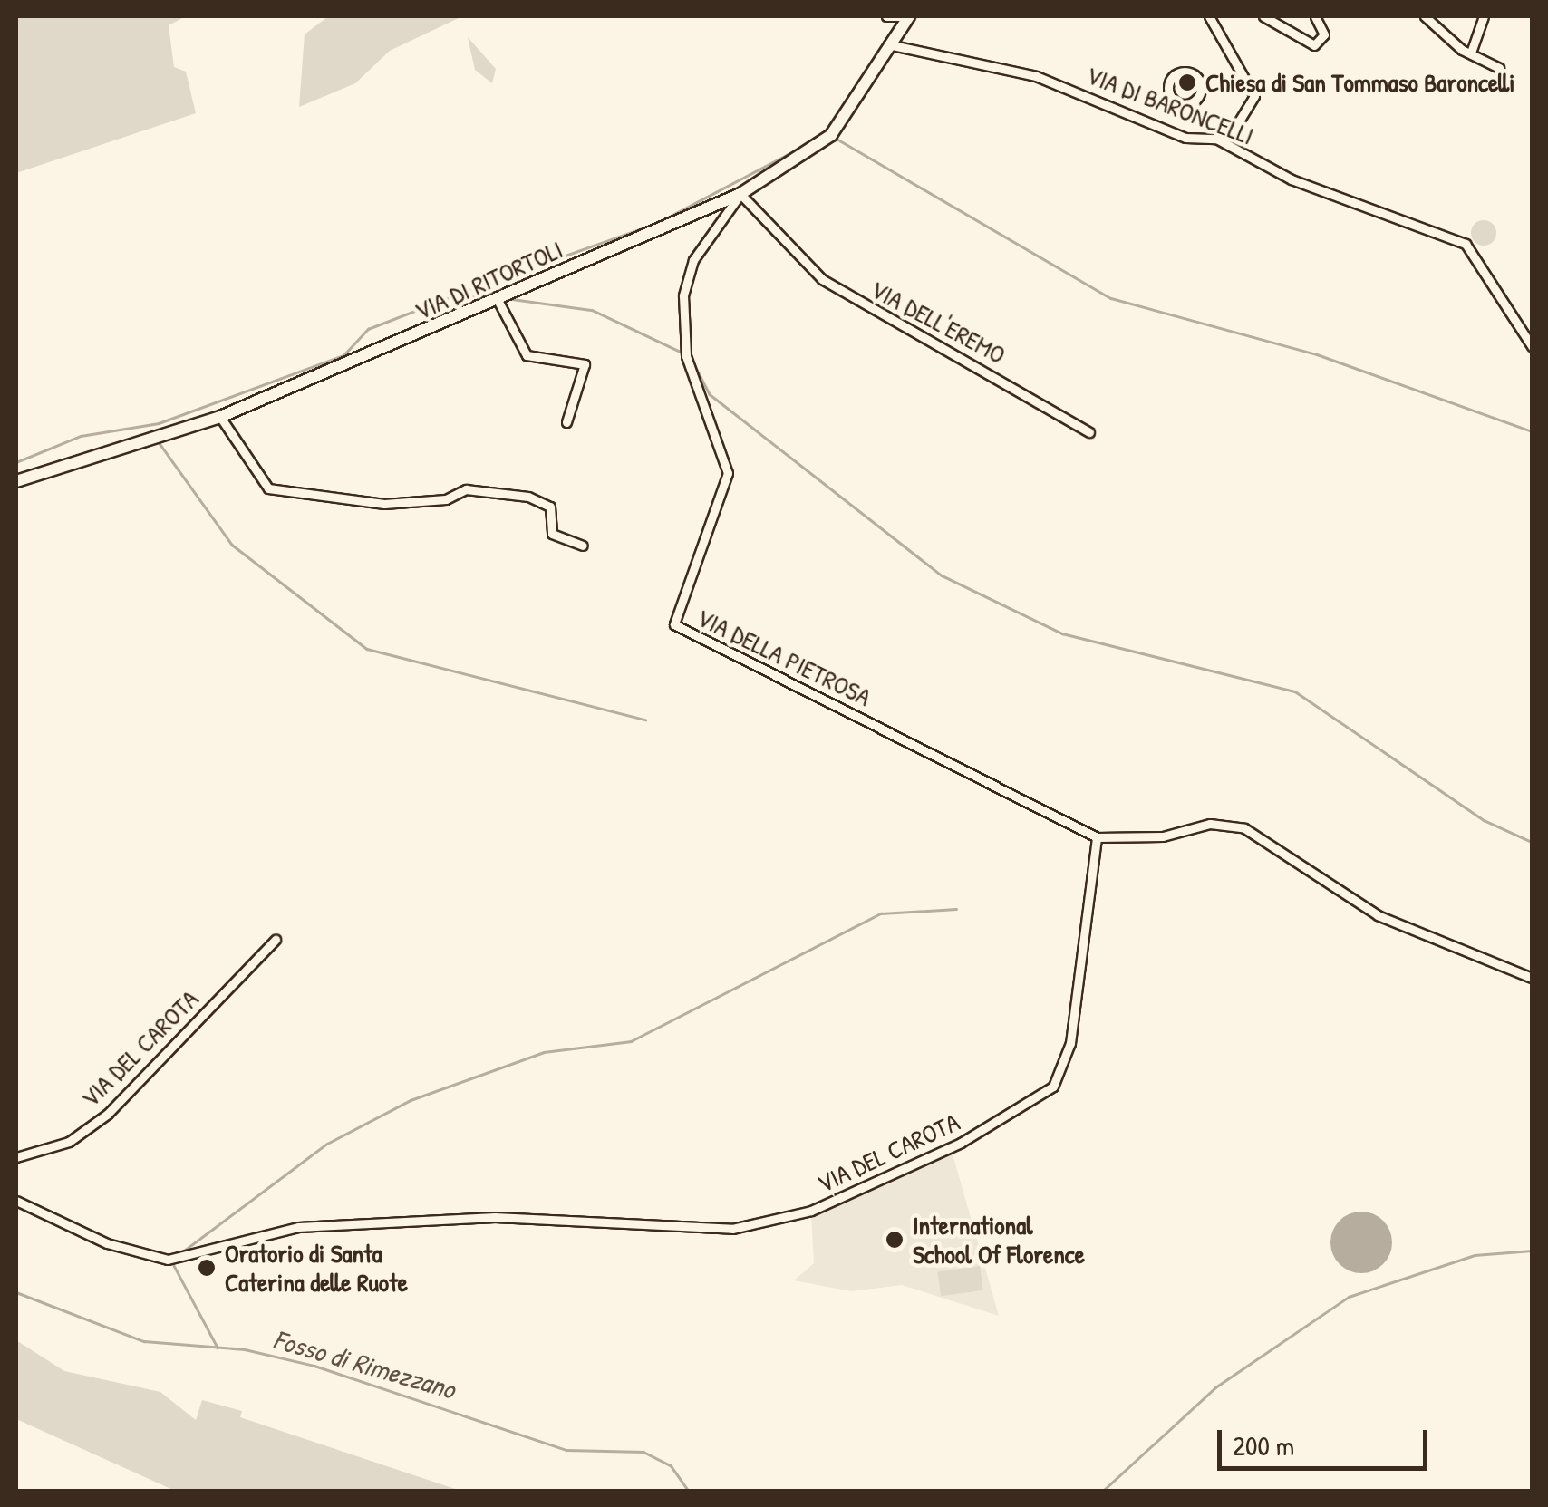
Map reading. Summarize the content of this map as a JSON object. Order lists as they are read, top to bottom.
{
  "streets": {
    "street": [
      "VIA DI BARONCELLI",
      "VIA DI RITORTOLI",
      "VIA DELL'EREMO",
      "VIA DELLA PIETROSA",
      "VIA DEL CAROTA"
    ]
  },
  "crossings": [
    ["VIA DI BARONCELLI", "VIA DI RITORTOLI"],
    ["VIA DI RITORTOLI", "VIA DELL'EREMO"],
    ["VIA DI RITORTOLI", "VIA DELLA PIETROSA"],
    ["VIA DELL'EREMO", "VIA DELLA PIETROSA"],
    ["VIA DELLA PIETROSA", "VIA DEL CAROTA"]
  ],
  "water": ["Fosso di Rimezzano"],
  "places": ["Chiesa di San Tommaso Baroncelli", "International School Of Florence", "Oratorio di Santa Caterina delle Ruote"],
  "scale_bar": "200 m"
}
